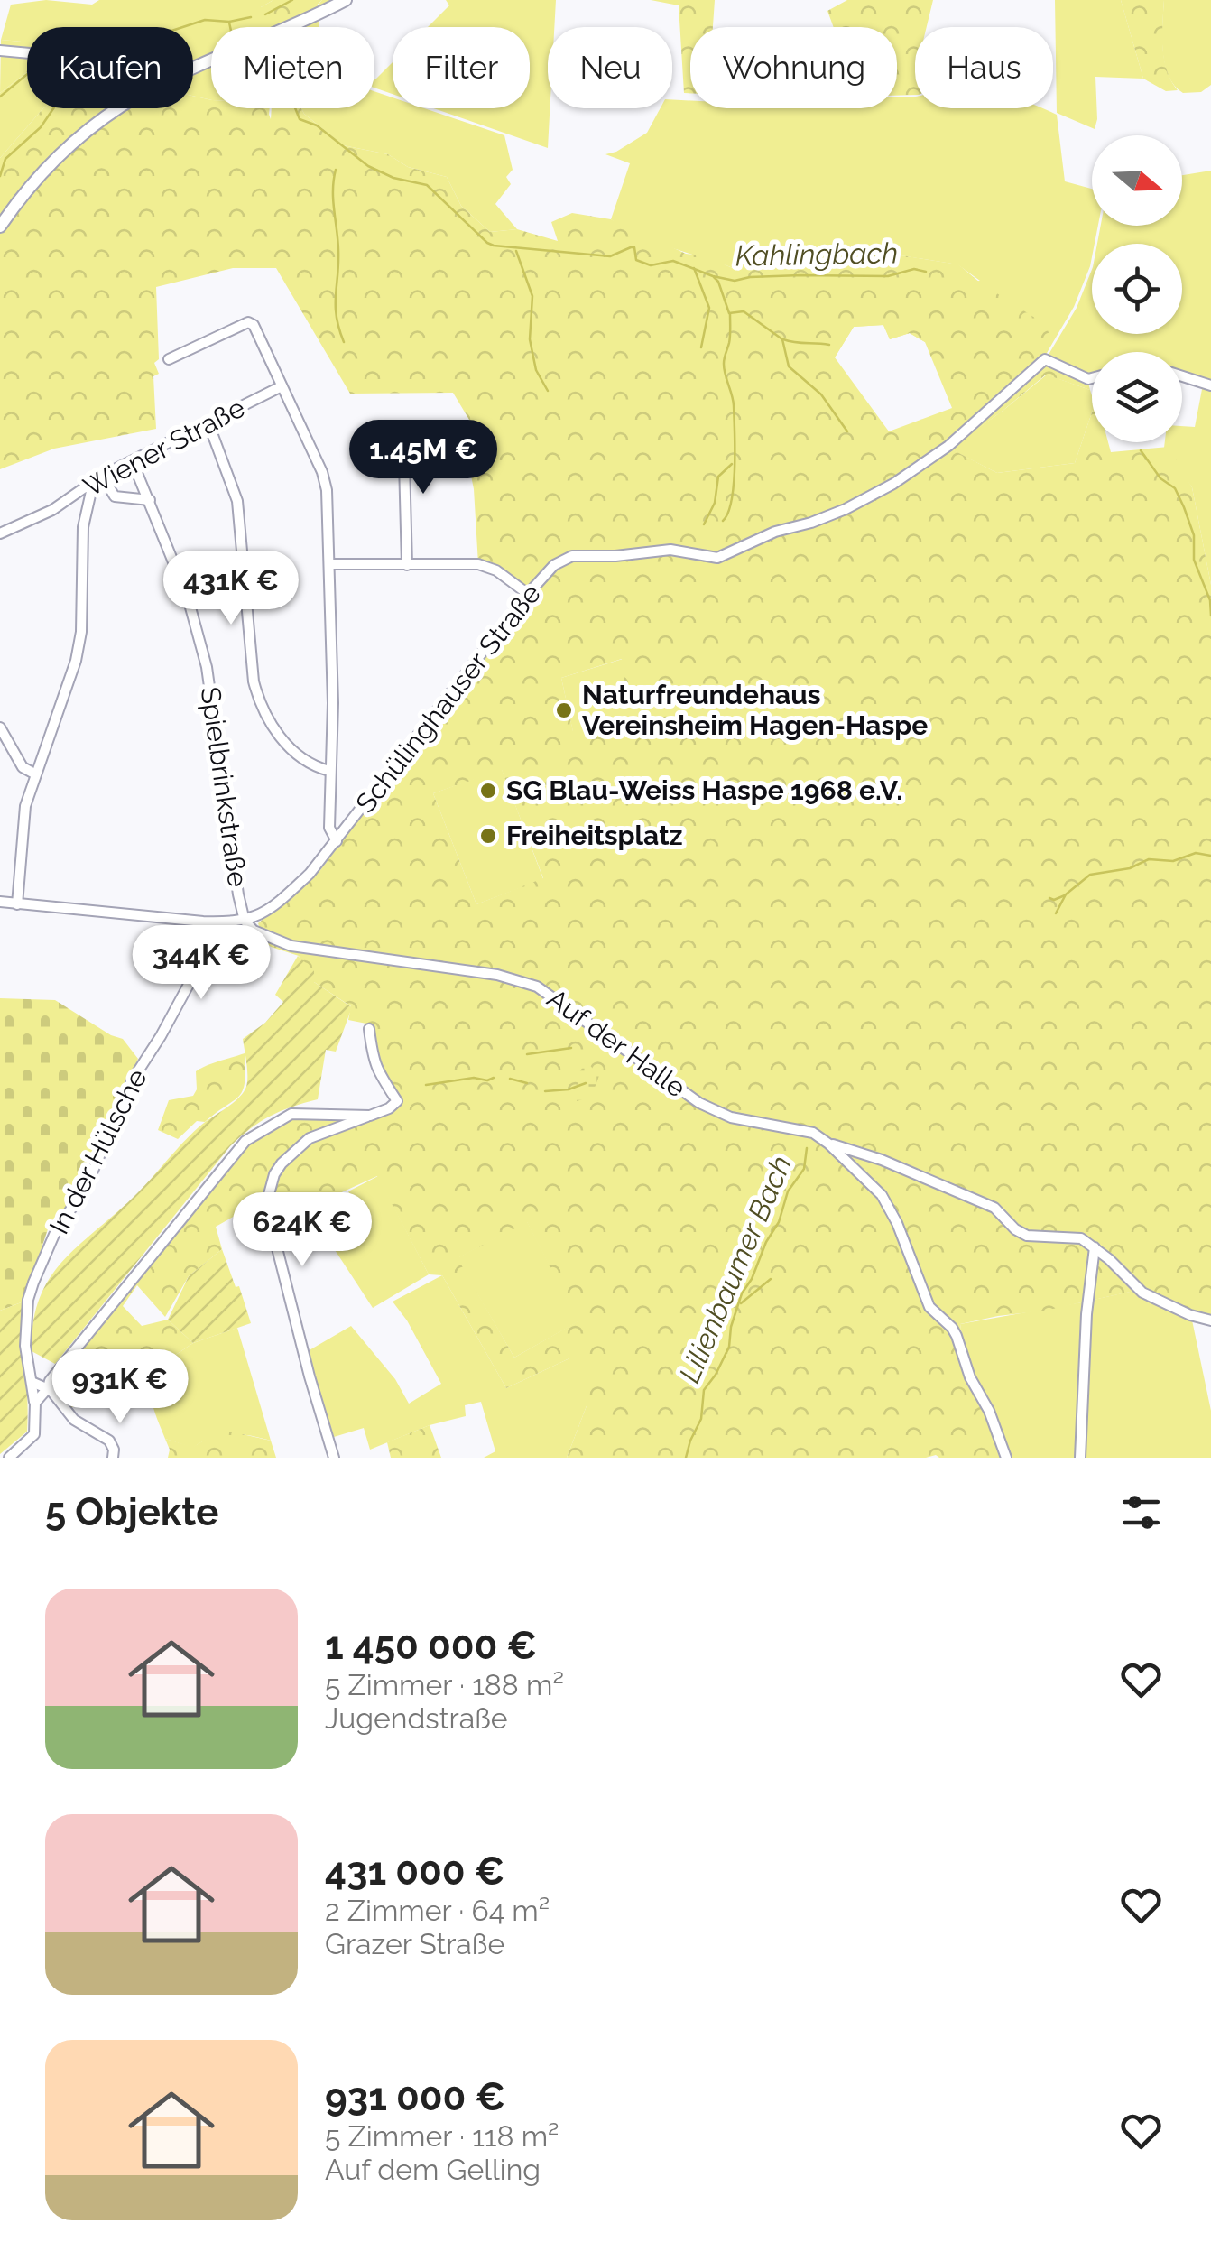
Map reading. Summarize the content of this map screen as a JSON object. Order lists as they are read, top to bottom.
{
  "streets": {
    "street": [
      "Wiener Straße",
      "Schülinghauser Straße",
      "Spielbrinkstraße",
      "Auf der Halle",
      "In der Hülsche"
    ]
  },
  "crossings": [
    ["Wiener Straße", "Spielbrinkstraße"],
    ["Schülinghauser Straße", "Spielbrinkstraße"],
    ["Schülinghauser Straße", "Auf der Halle"],
    ["Schülinghauser Straße", "In der Hülsche"],
    ["Spielbrinkstraße", "Auf der Halle"],
    ["Spielbrinkstraße", "In der Hülsche"],
    ["Auf der Halle", "In der Hülsche"]
  ],
  "water": ["Kahlingbach", "Lilienbaumer Bach"],
  "places": ["Naturfreundehaus Vereinsheim Hagen-Haspe", "SG Blau-Weiss Haspe 1968 e.V.", "Freiheitsplatz"],
  "north": "right",
  "page": {
    "chip": [
      "Kaufen",
      "Mieten",
      "Filter",
      "Neu",
      "Wohnung",
      "Haus"
    ],
    "price": [
      "1.45M €",
      "431K €",
      "344K €",
      "624K €",
      "931K €"
    ],
    "heading": "5 Objekte",
    "list": [
      {
        "name": "1 450 000 €",
        "note": "5 Zimmer · 188 m² · Jugendstraße"
      },
      {
        "name": "431 000 €",
        "note": "2 Zimmer · 64 m² · Grazer Straße"
      },
      {
        "name": "931 000 €",
        "note": "5 Zimmer · 118 m² · Auf dem Gelling"
      }
    ]
  }
}
